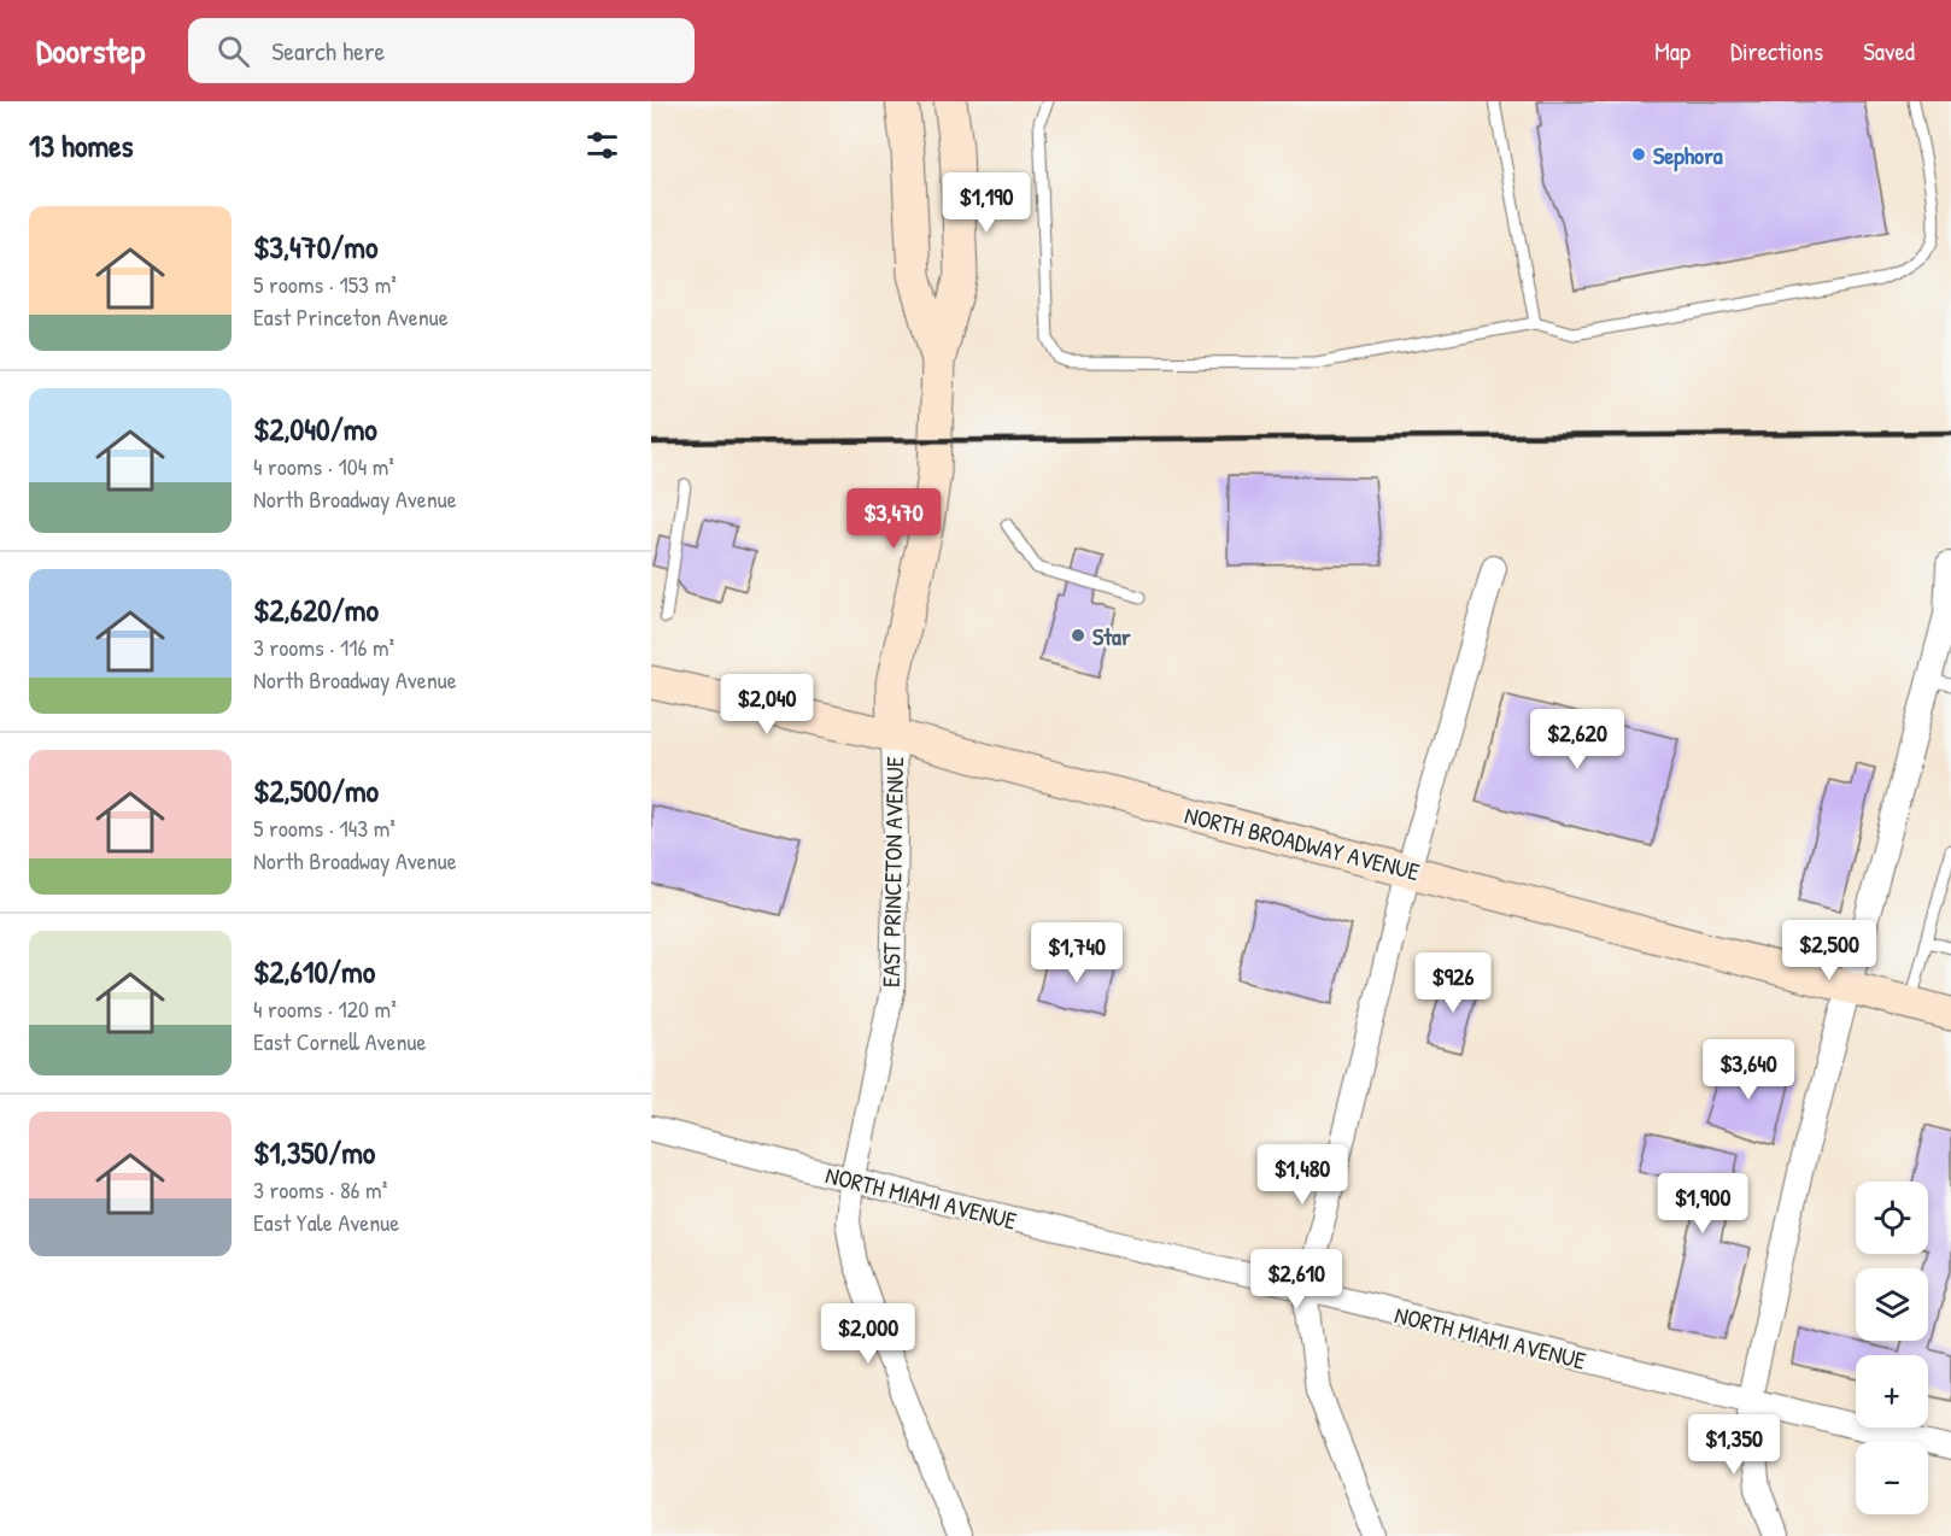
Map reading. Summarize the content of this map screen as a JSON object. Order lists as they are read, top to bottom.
{
  "streets": {
    "main road": ["NORTH BROADWAY AVENUE", "EAST PRINCETON AVENUE"],
    "street": ["NORTH MIAMI AVENUE"]
  },
  "crossings": [
    ["NORTH BROADWAY AVENUE", "EAST PRINCETON AVENUE"],
    ["EAST PRINCETON AVENUE", "NORTH MIAMI AVENUE"]
  ],
  "places": ["Sephora", "Star"],
  "page": {
    "header": "Doorstep",
    "search": "Search here",
    "nav": ["Map", "Directions", "Saved"],
    "heading": "13 homes",
    "price": [
      "$1,190",
      "$3,470",
      "$2,040",
      "$2,620",
      "$2,500",
      "$1,740",
      "$926",
      "$3,640",
      "$1,480",
      "$1,900",
      "$2,610",
      "$2,000",
      "$1,350"
    ],
    "list": [
      {
        "name": "$3,470/mo",
        "note": "5 rooms · 153 m² · East Princeton Avenue"
      },
      {
        "name": "$2,040/mo",
        "note": "4 rooms · 104 m² · North Broadway Avenue"
      },
      {
        "name": "$2,620/mo",
        "note": "3 rooms · 116 m² · North Broadway Avenue"
      },
      {
        "name": "$2,500/mo",
        "note": "5 rooms · 143 m² · North Broadway Avenue"
      },
      {
        "name": "$2,610/mo",
        "note": "4 rooms · 120 m² · East Cornell Avenue"
      },
      {
        "name": "$1,350/mo",
        "note": "3 rooms · 86 m² · East Yale Avenue"
      }
    ],
    "map_buttons": ["+", "−"]
  }
}
